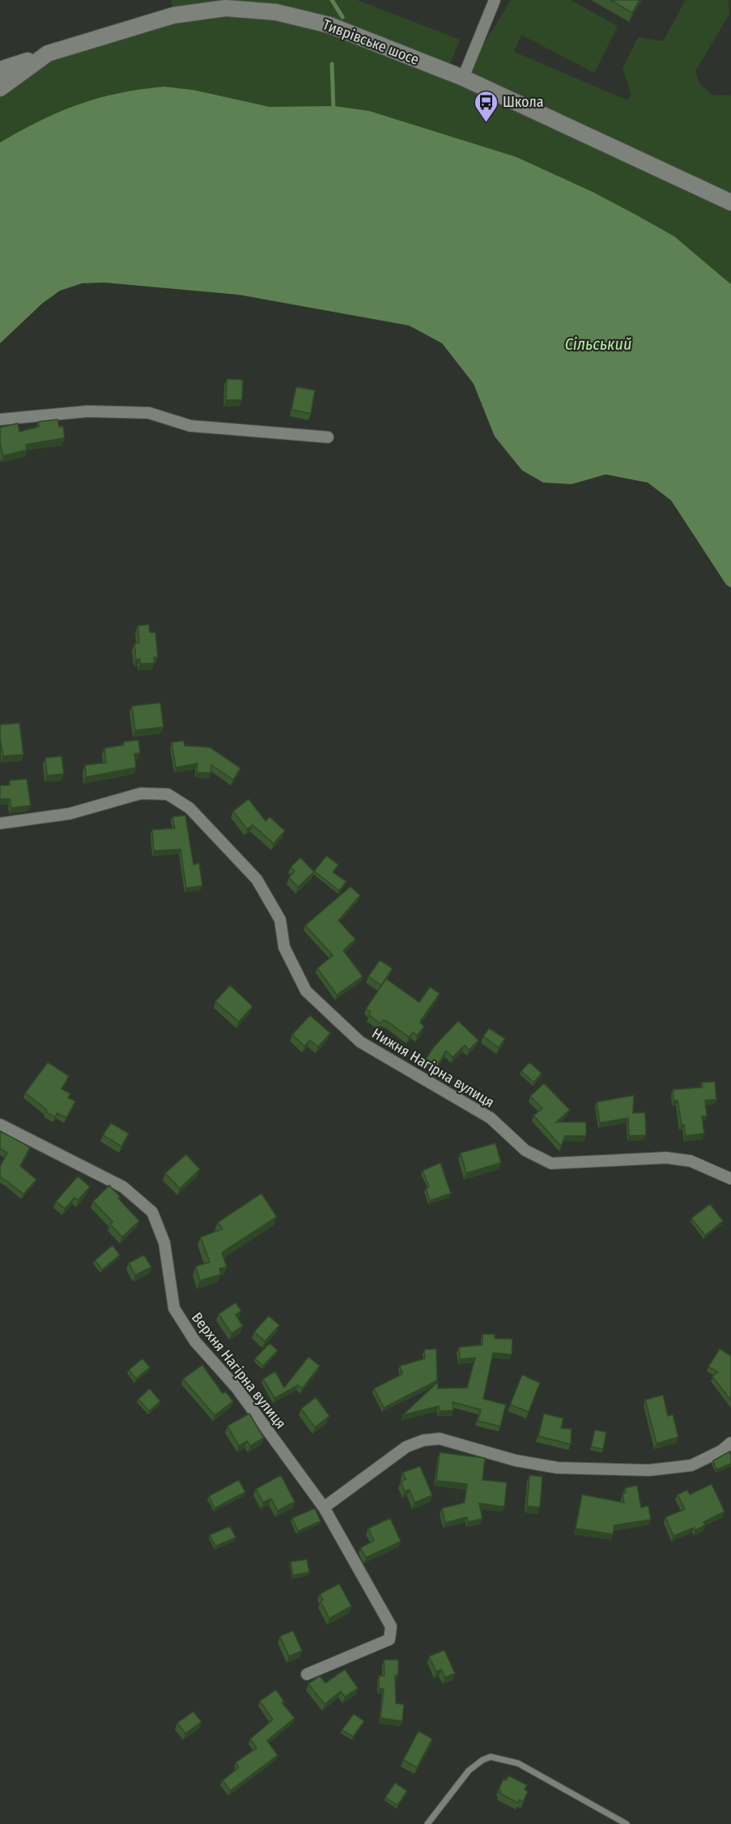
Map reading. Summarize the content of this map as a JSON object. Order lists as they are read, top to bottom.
{
  "streets": {
    "main road": ["Тиврівське шосе"],
    "street": ["Нижня Нагірна вулиця", "Верхня Нагірна вулиця"]
  },
  "water": ["Сільський"],
  "places": {
    "bus stop": ["Школа"]
  }
}
